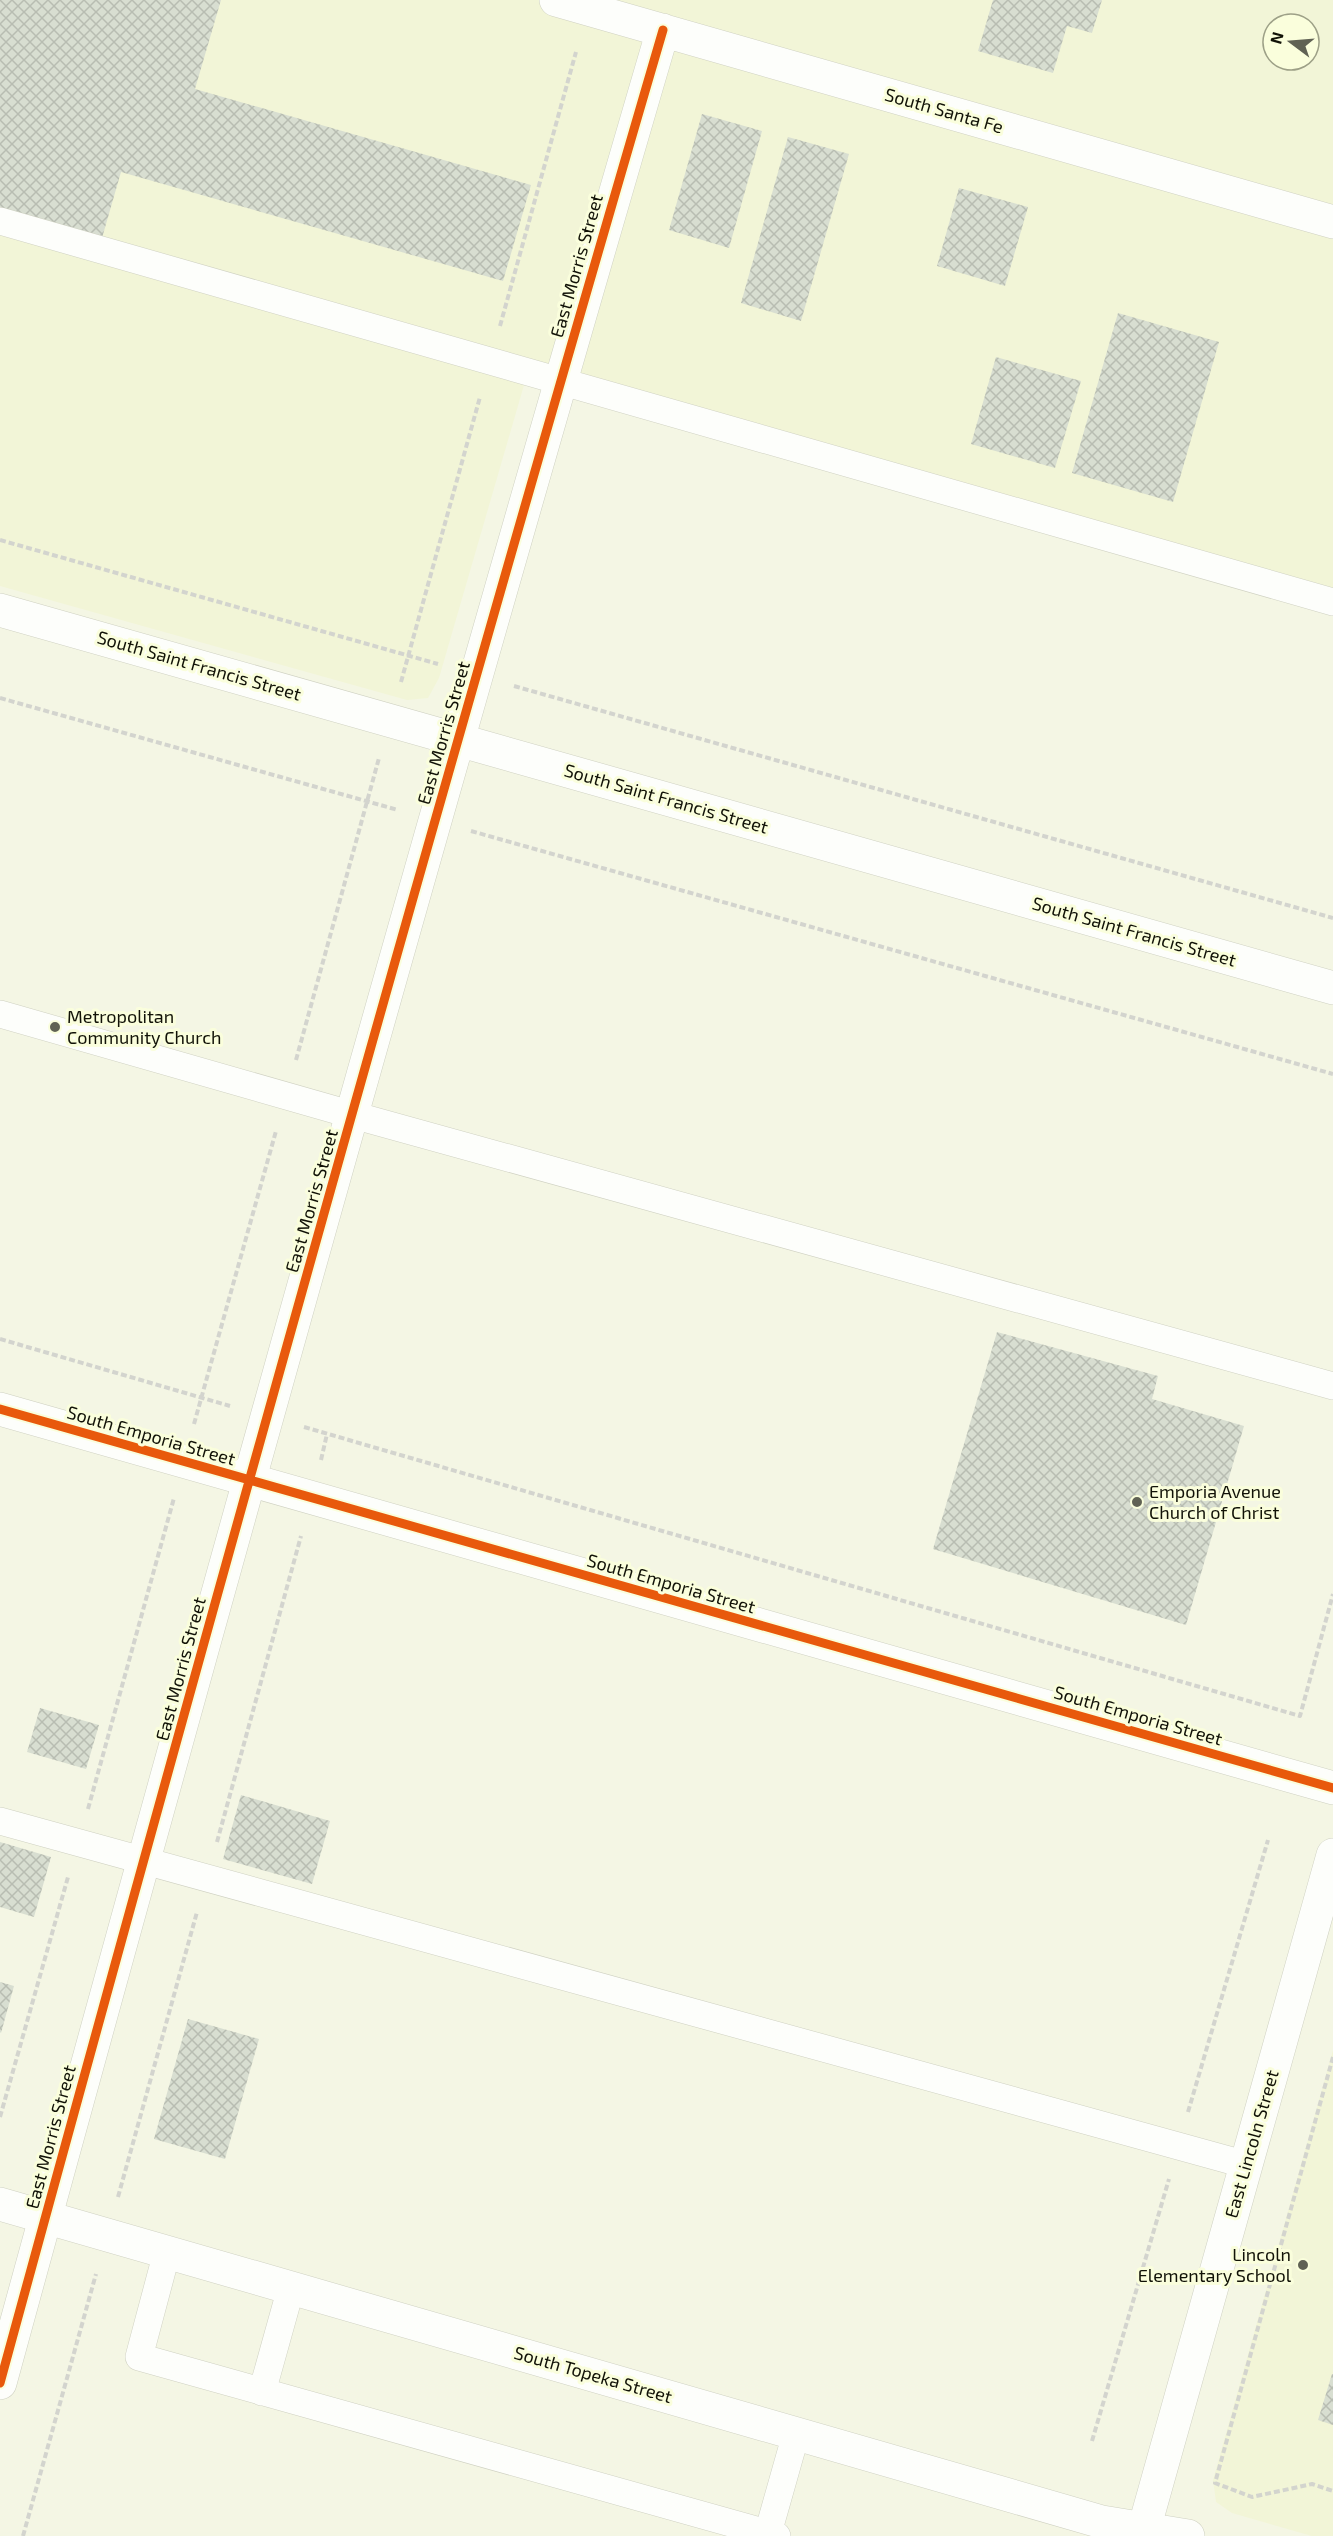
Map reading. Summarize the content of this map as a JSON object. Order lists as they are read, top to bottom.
{
  "streets": {
    "street": [
      "South Santa Fe",
      "East Morris Street",
      "South Saint Francis Street",
      "South Emporia Street",
      "East Lincoln Street",
      "South Topeka Street"
    ]
  },
  "crossings": [
    ["South Santa Fe", "East Morris Street"],
    ["East Morris Street", "South Saint Francis Street"],
    ["East Morris Street", "South Emporia Street"],
    ["East Morris Street", "South Topeka Street"],
    ["East Lincoln Street", "South Topeka Street"]
  ],
  "places": ["Metropolitan Community Church", "Emporia Avenue Church of Christ", "Lincoln Elementary School"],
  "north": "left"
}
